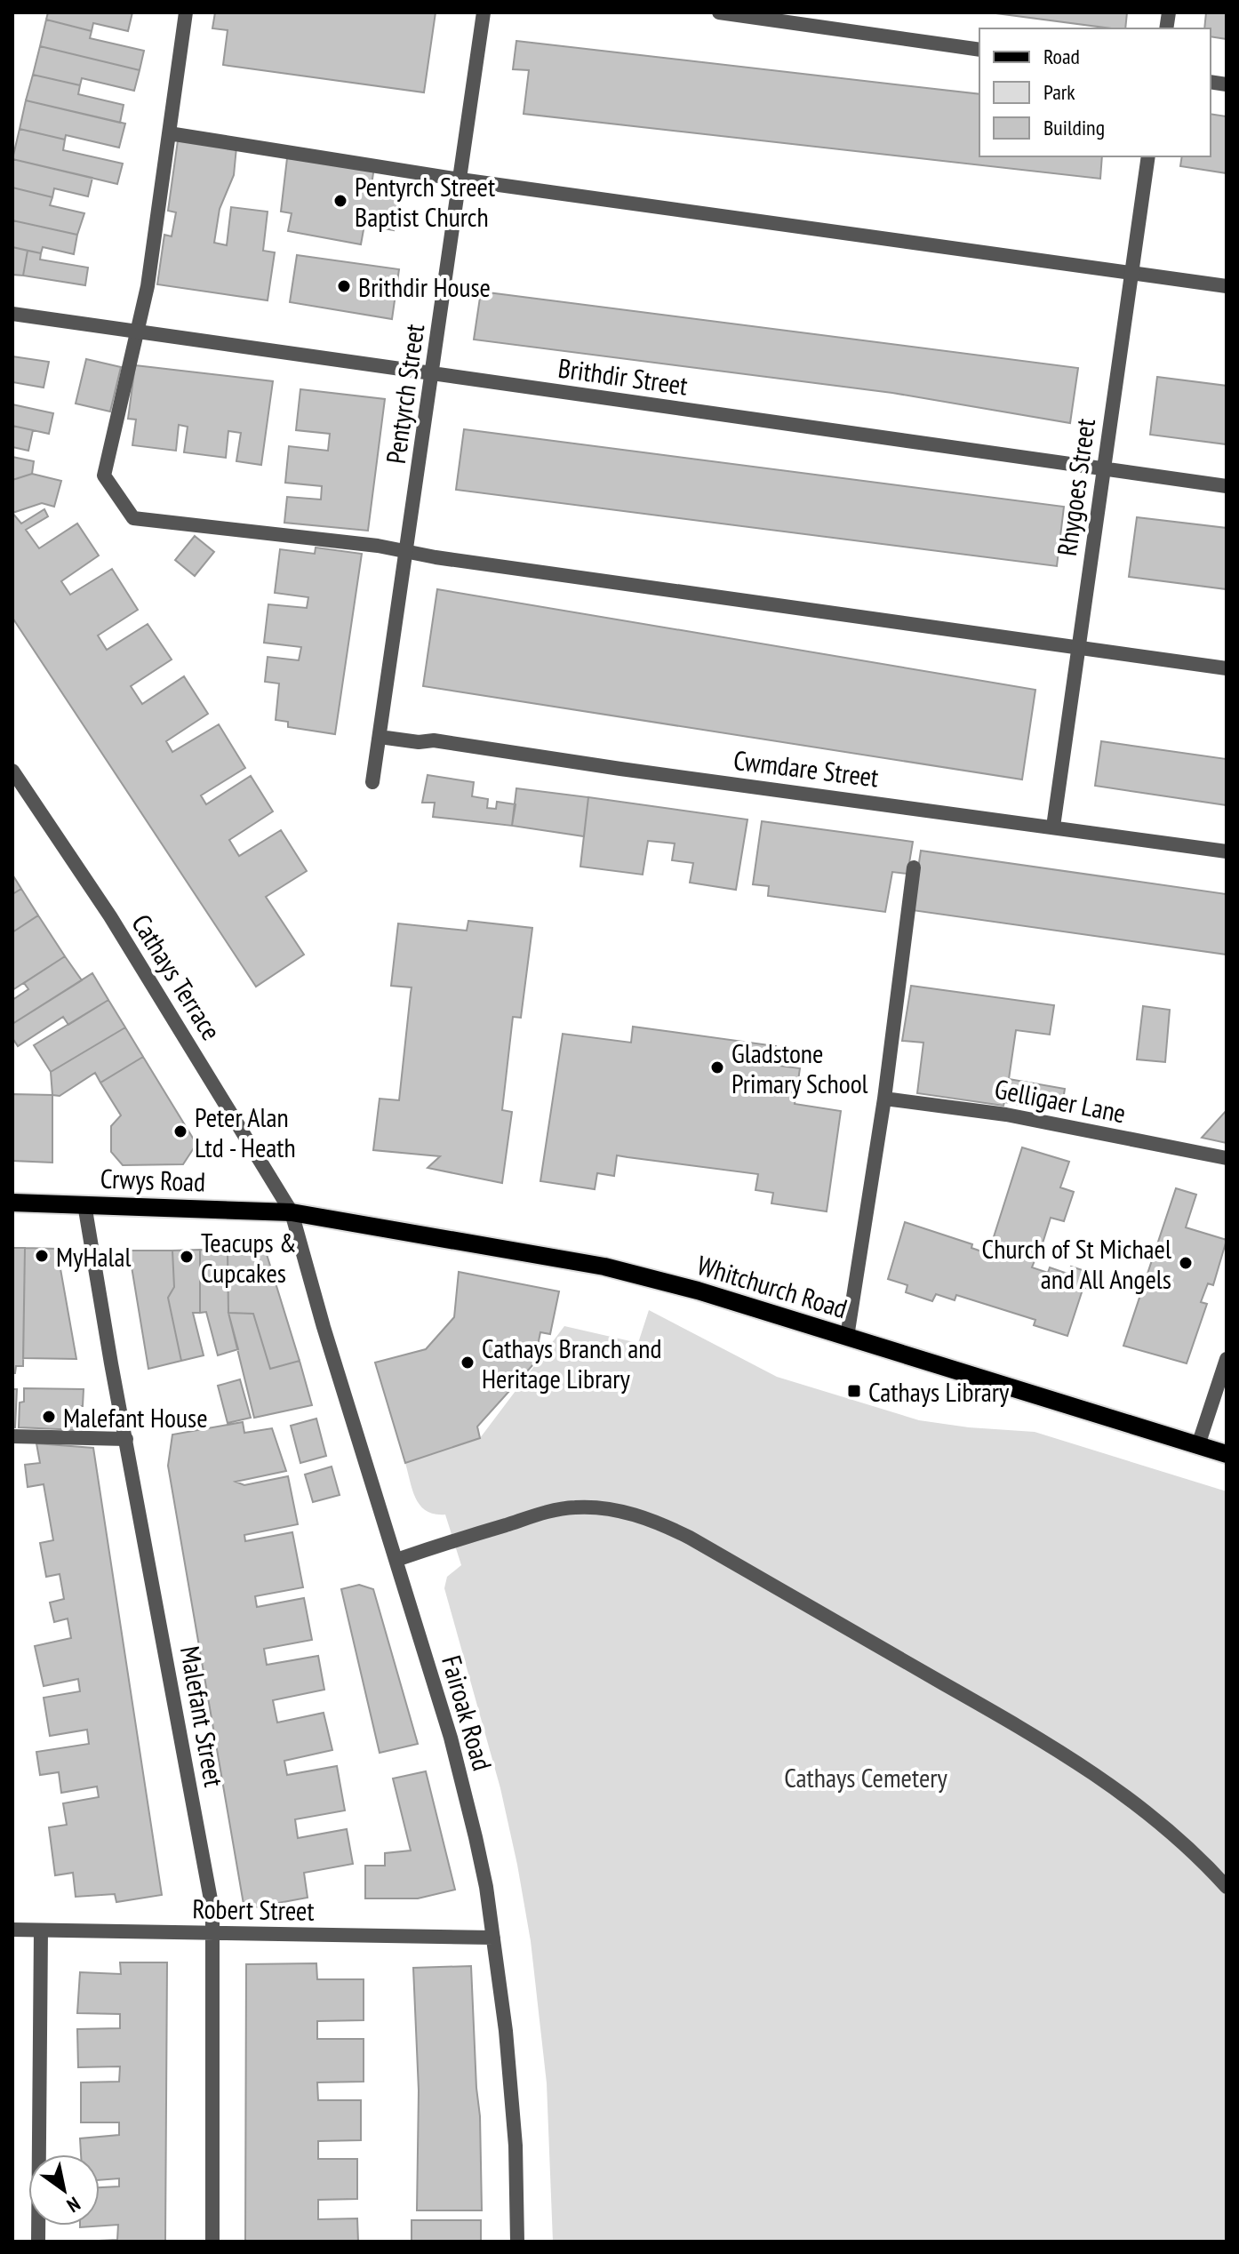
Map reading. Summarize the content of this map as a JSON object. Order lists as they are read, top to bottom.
{
  "streets": {
    "main road": ["Crwys Road", "Whitchurch Road"],
    "street": [
      "Brithdir Street",
      "Pentyrch Street",
      "Rhygoes Street",
      "Cwmdare Street",
      "Cathays Terrace",
      "Gelligaer Lane",
      "Fairoak Road",
      "Malefant Street",
      "Robert Street"
    ]
  },
  "crossings": [
    ["Brithdir Street", "Pentyrch Street"],
    ["Brithdir Street", "Rhygoes Street"],
    ["Pentyrch Street", "Cwmdare Street"],
    ["Rhygoes Street", "Cwmdare Street"],
    ["Cathays Terrace", "Crwys Road"],
    ["Cathays Terrace", "Whitchurch Road"],
    ["Cathays Terrace", "Fairoak Road"],
    ["Crwys Road", "Whitchurch Road"],
    ["Crwys Road", "Fairoak Road"],
    ["Crwys Road", "Malefant Street"],
    ["Whitchurch Road", "Fairoak Road"],
    ["Fairoak Road", "Robert Street"],
    ["Malefant Street", "Robert Street"]
  ],
  "parks": ["Cathays Cemetery"],
  "places": {
    "other": [
      "Pentyrch Street Baptist Church",
      "Brithdir House",
      "Gladstone Primary School",
      "Peter Alan Ltd - Heath",
      "MyHalal",
      "Teacups & Cupcakes",
      "Church of St Michael and All Angels",
      "Cathays Branch and Heritage Library",
      "Malefant House"
    ],
    "transit": ["Cathays Library"]
  },
  "legend": ["Road", "Park", "Building"],
  "north": "bottom right"
}
